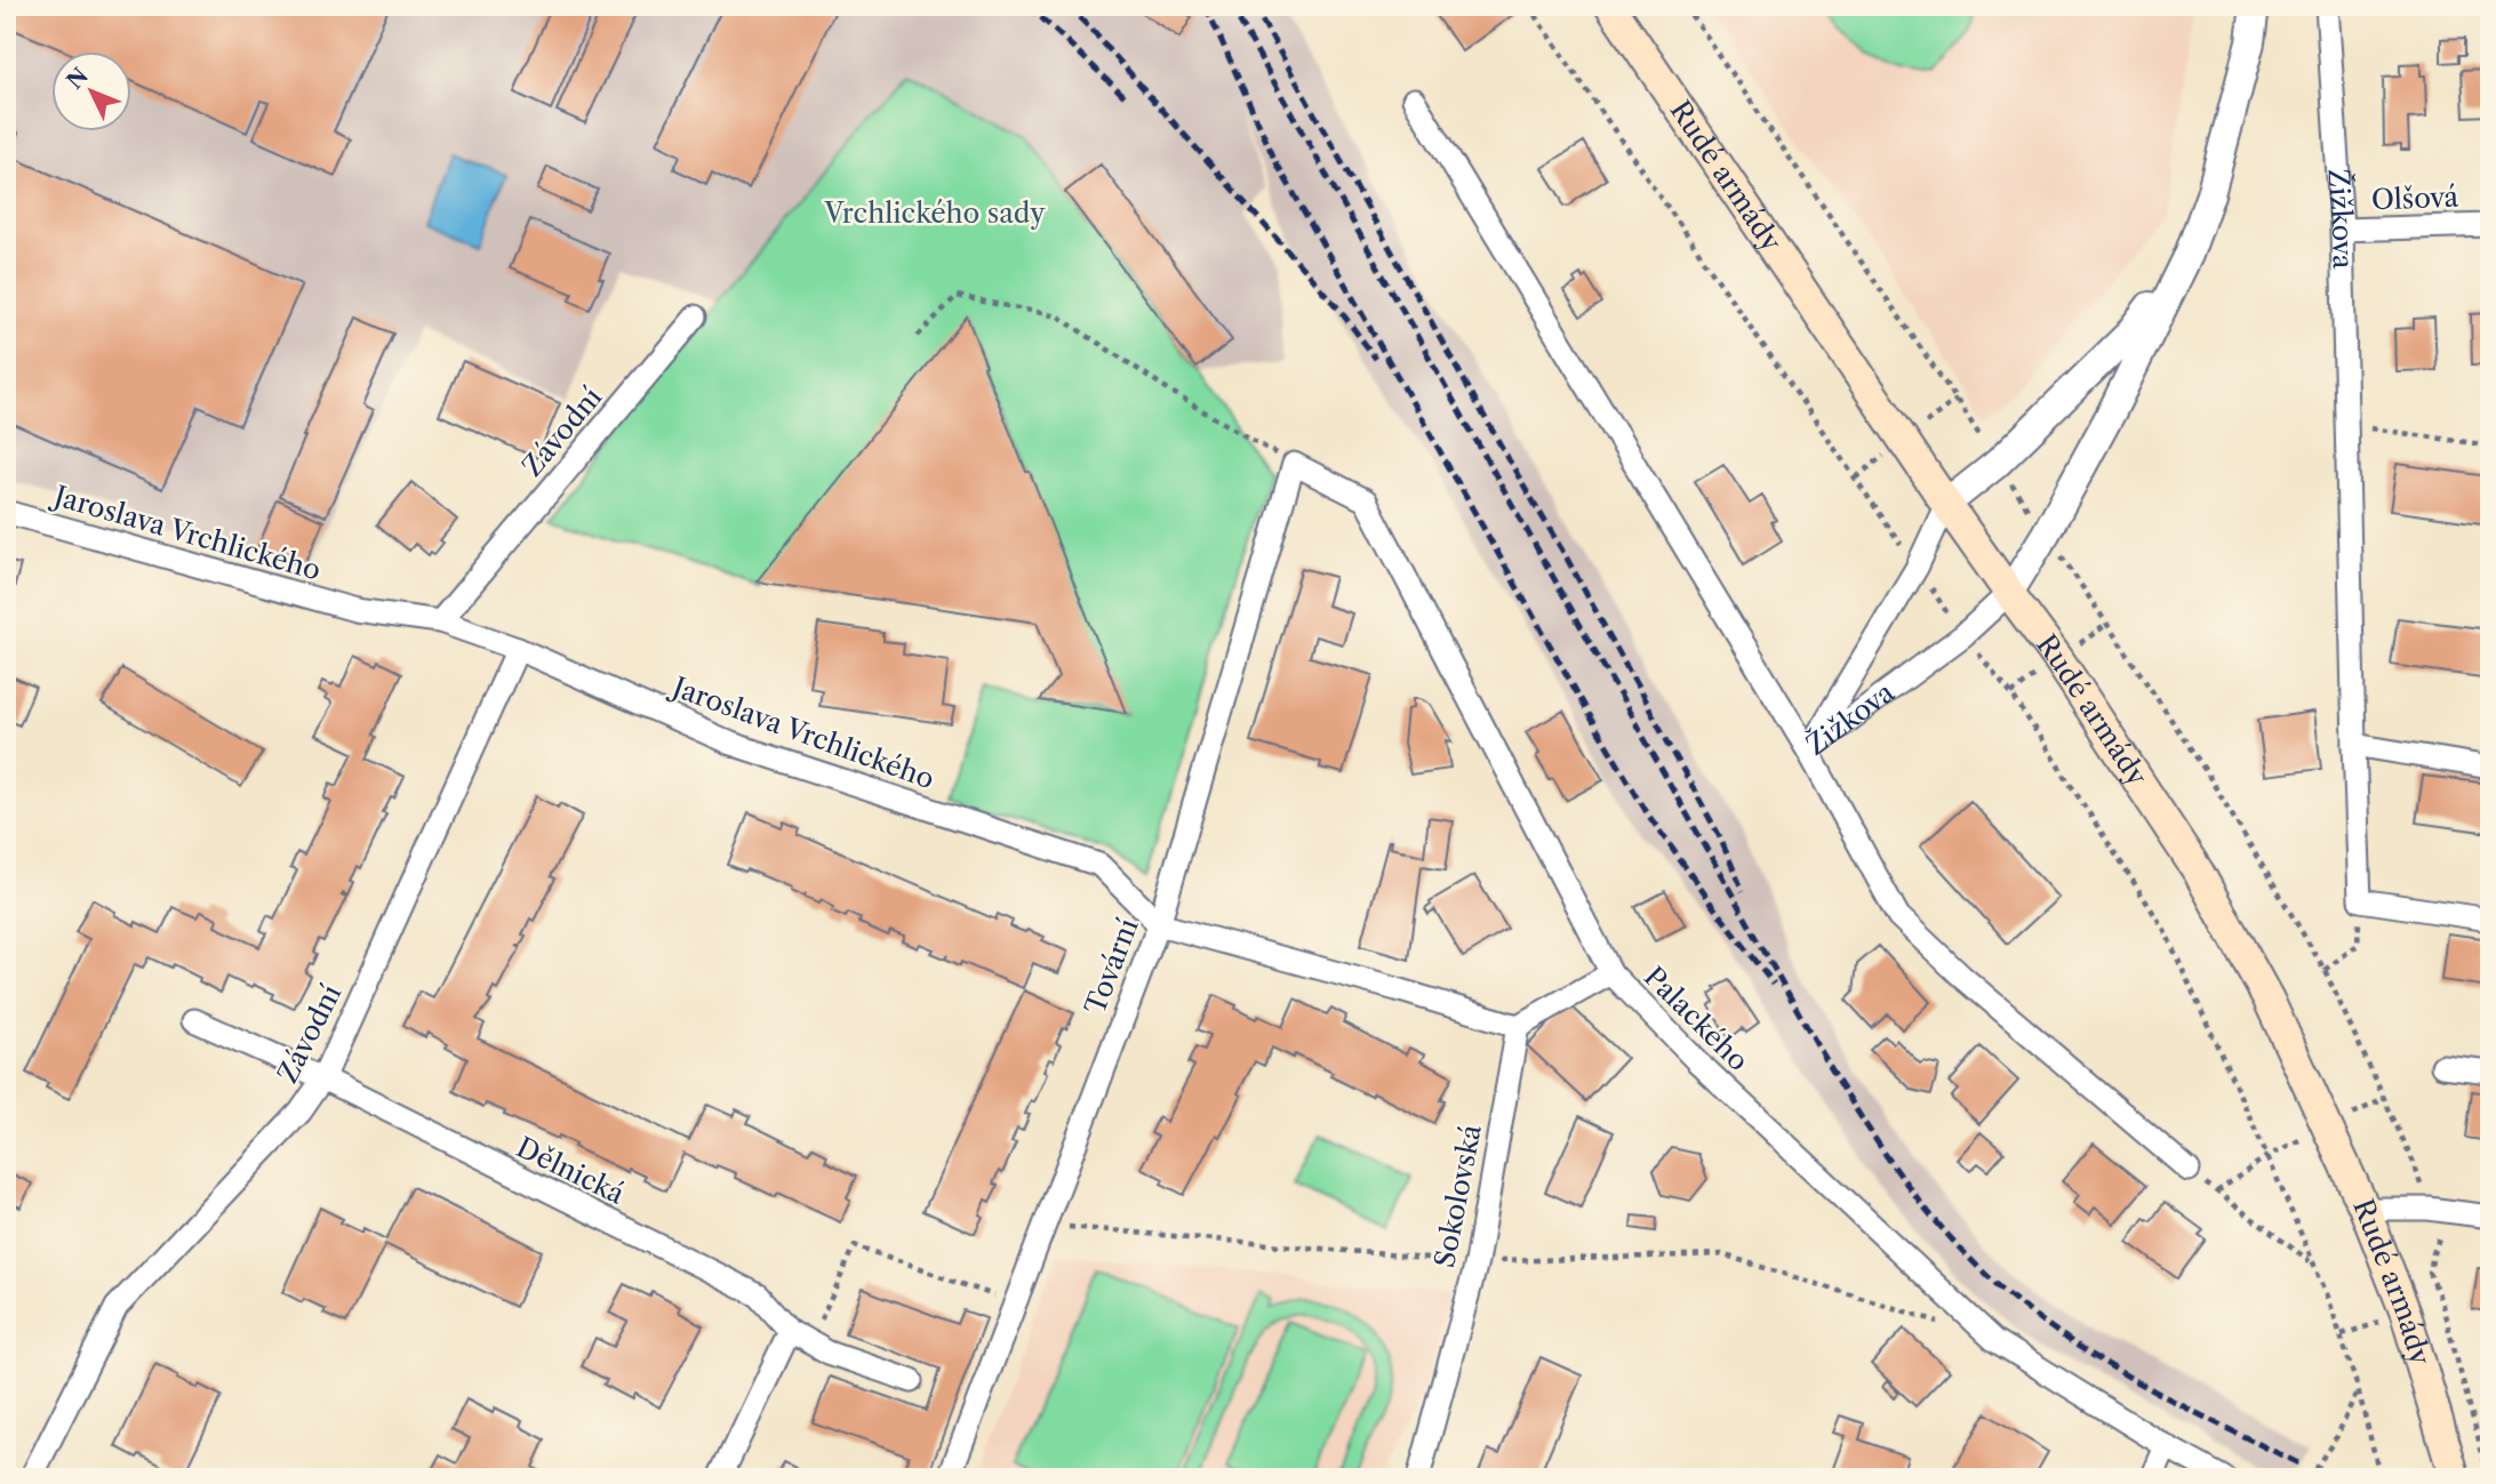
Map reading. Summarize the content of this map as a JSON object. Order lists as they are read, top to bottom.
{
  "streets": {
    "main road": ["Rudé armády"],
    "street": [
      "Olšová",
      "Žižkova",
      "Závodní",
      "Jaroslava Vrchlického",
      "Tovární",
      "Palackého",
      "Dělnická",
      "Sokolovská"
    ]
  },
  "crossings": [
    ["Rudé armády", "Žižkova"],
    ["Olšová", "Žižkova"],
    ["Závodní", "Jaroslava Vrchlického"],
    ["Závodní", "Dělnická"],
    ["Jaroslava Vrchlického", "Tovární"],
    ["Jaroslava Vrchlického", "Sokolovská"],
    ["Tovární", "Palackého"]
  ],
  "parks": ["Vrchlického sady"],
  "north": "top left"
}
